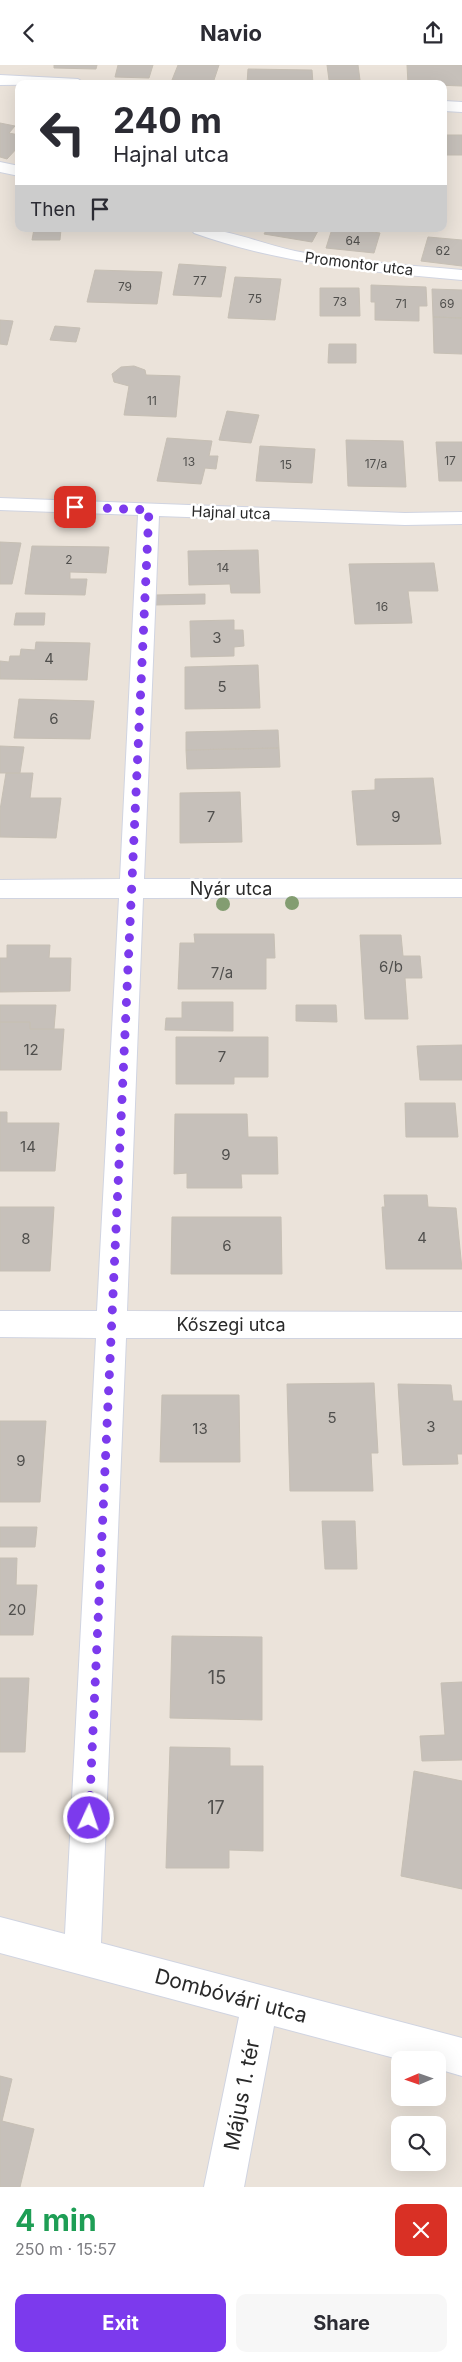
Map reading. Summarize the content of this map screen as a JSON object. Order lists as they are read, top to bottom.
{
  "streets": {
    "street": [
      "Promontor utca",
      "Hajnal utca",
      "Nyár utca",
      "Kőszegi utca",
      "Dombóvári utca",
      "Május 1. tér"
    ]
  },
  "crossings": [
    ["Dombóvári utca", "Május 1. tér"]
  ],
  "house_numbers": [
    "64",
    "62",
    "77",
    "79",
    "75",
    "73",
    "71",
    "69",
    "11",
    "17",
    "13",
    "17/a",
    "15",
    "2",
    "14",
    "16",
    "3",
    "4",
    "5",
    "6",
    "7",
    "9",
    "6/b",
    "7/a",
    "12",
    "7",
    "14",
    "9",
    "4",
    "8",
    "6",
    "5",
    "3",
    "13",
    "9",
    "20",
    "15",
    "17"
  ],
  "north": "left",
  "page": {
    "header": "Navio",
    "turn": ["240 m", "Hajnal utca"],
    "then": "Then",
    "heading": ["4 min", "250 m · 15:57"],
    "buttons": ["Exit", "Share"]
  }
}
